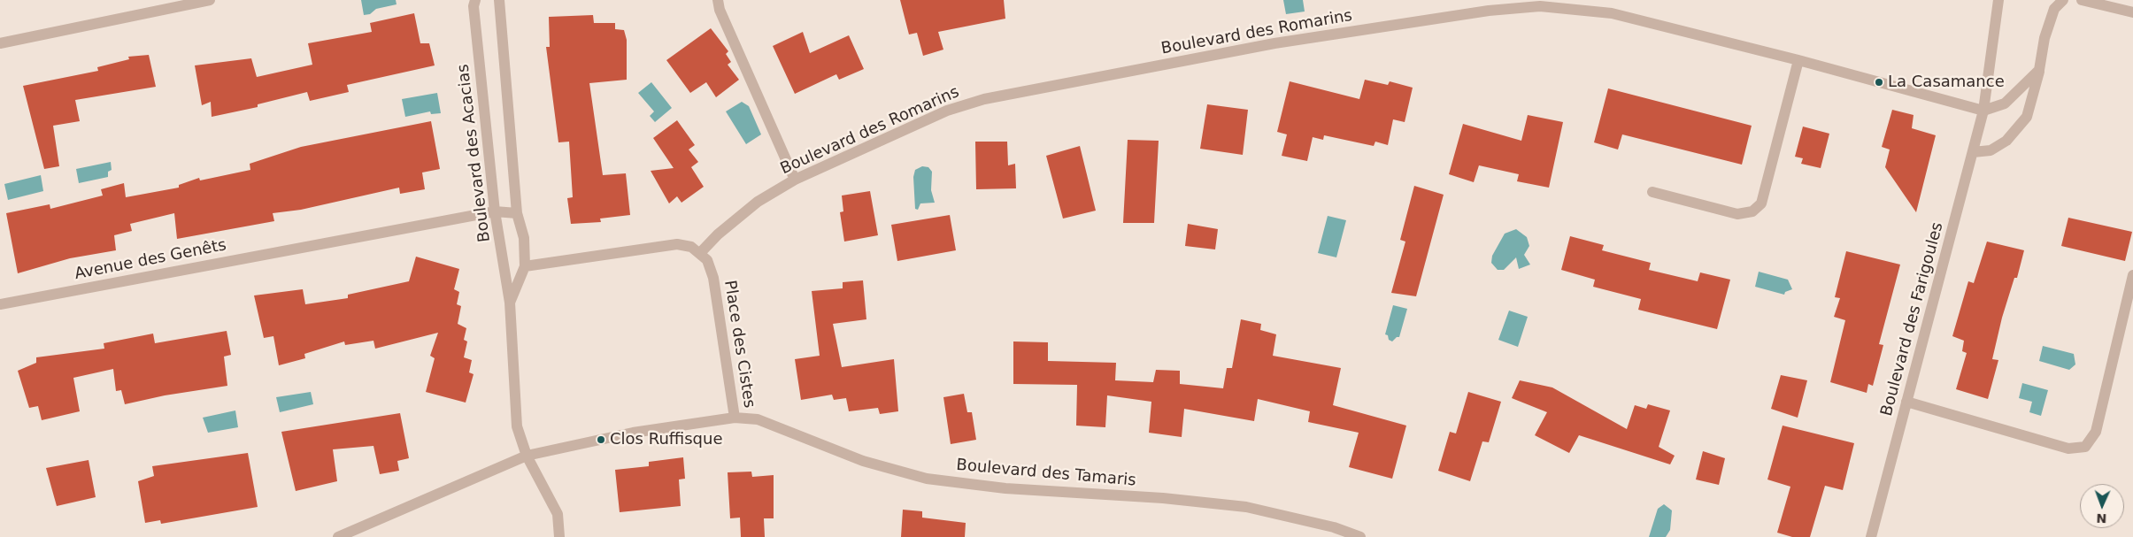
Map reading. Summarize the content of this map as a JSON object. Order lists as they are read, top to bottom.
{
  "streets": {
    "street": [
      "Boulevard des Romarins",
      "Boulevard des Acacias",
      "Avenue des Genêts",
      "Boulevard des Farigoules",
      "Place des Cistes",
      "Boulevard des Tamaris"
    ]
  },
  "crossings": [
    ["Boulevard des Romarins", "Boulevard des Farigoules"],
    ["Boulevard des Romarins", "Place des Cistes"],
    ["Boulevard des Acacias", "Avenue des Genêts"],
    ["Boulevard des Acacias", "Place des Cistes"],
    ["Place des Cistes", "Boulevard des Tamaris"]
  ],
  "places": ["La Casamance", "Clos Ruffisque"],
  "north": "bottom"
}
